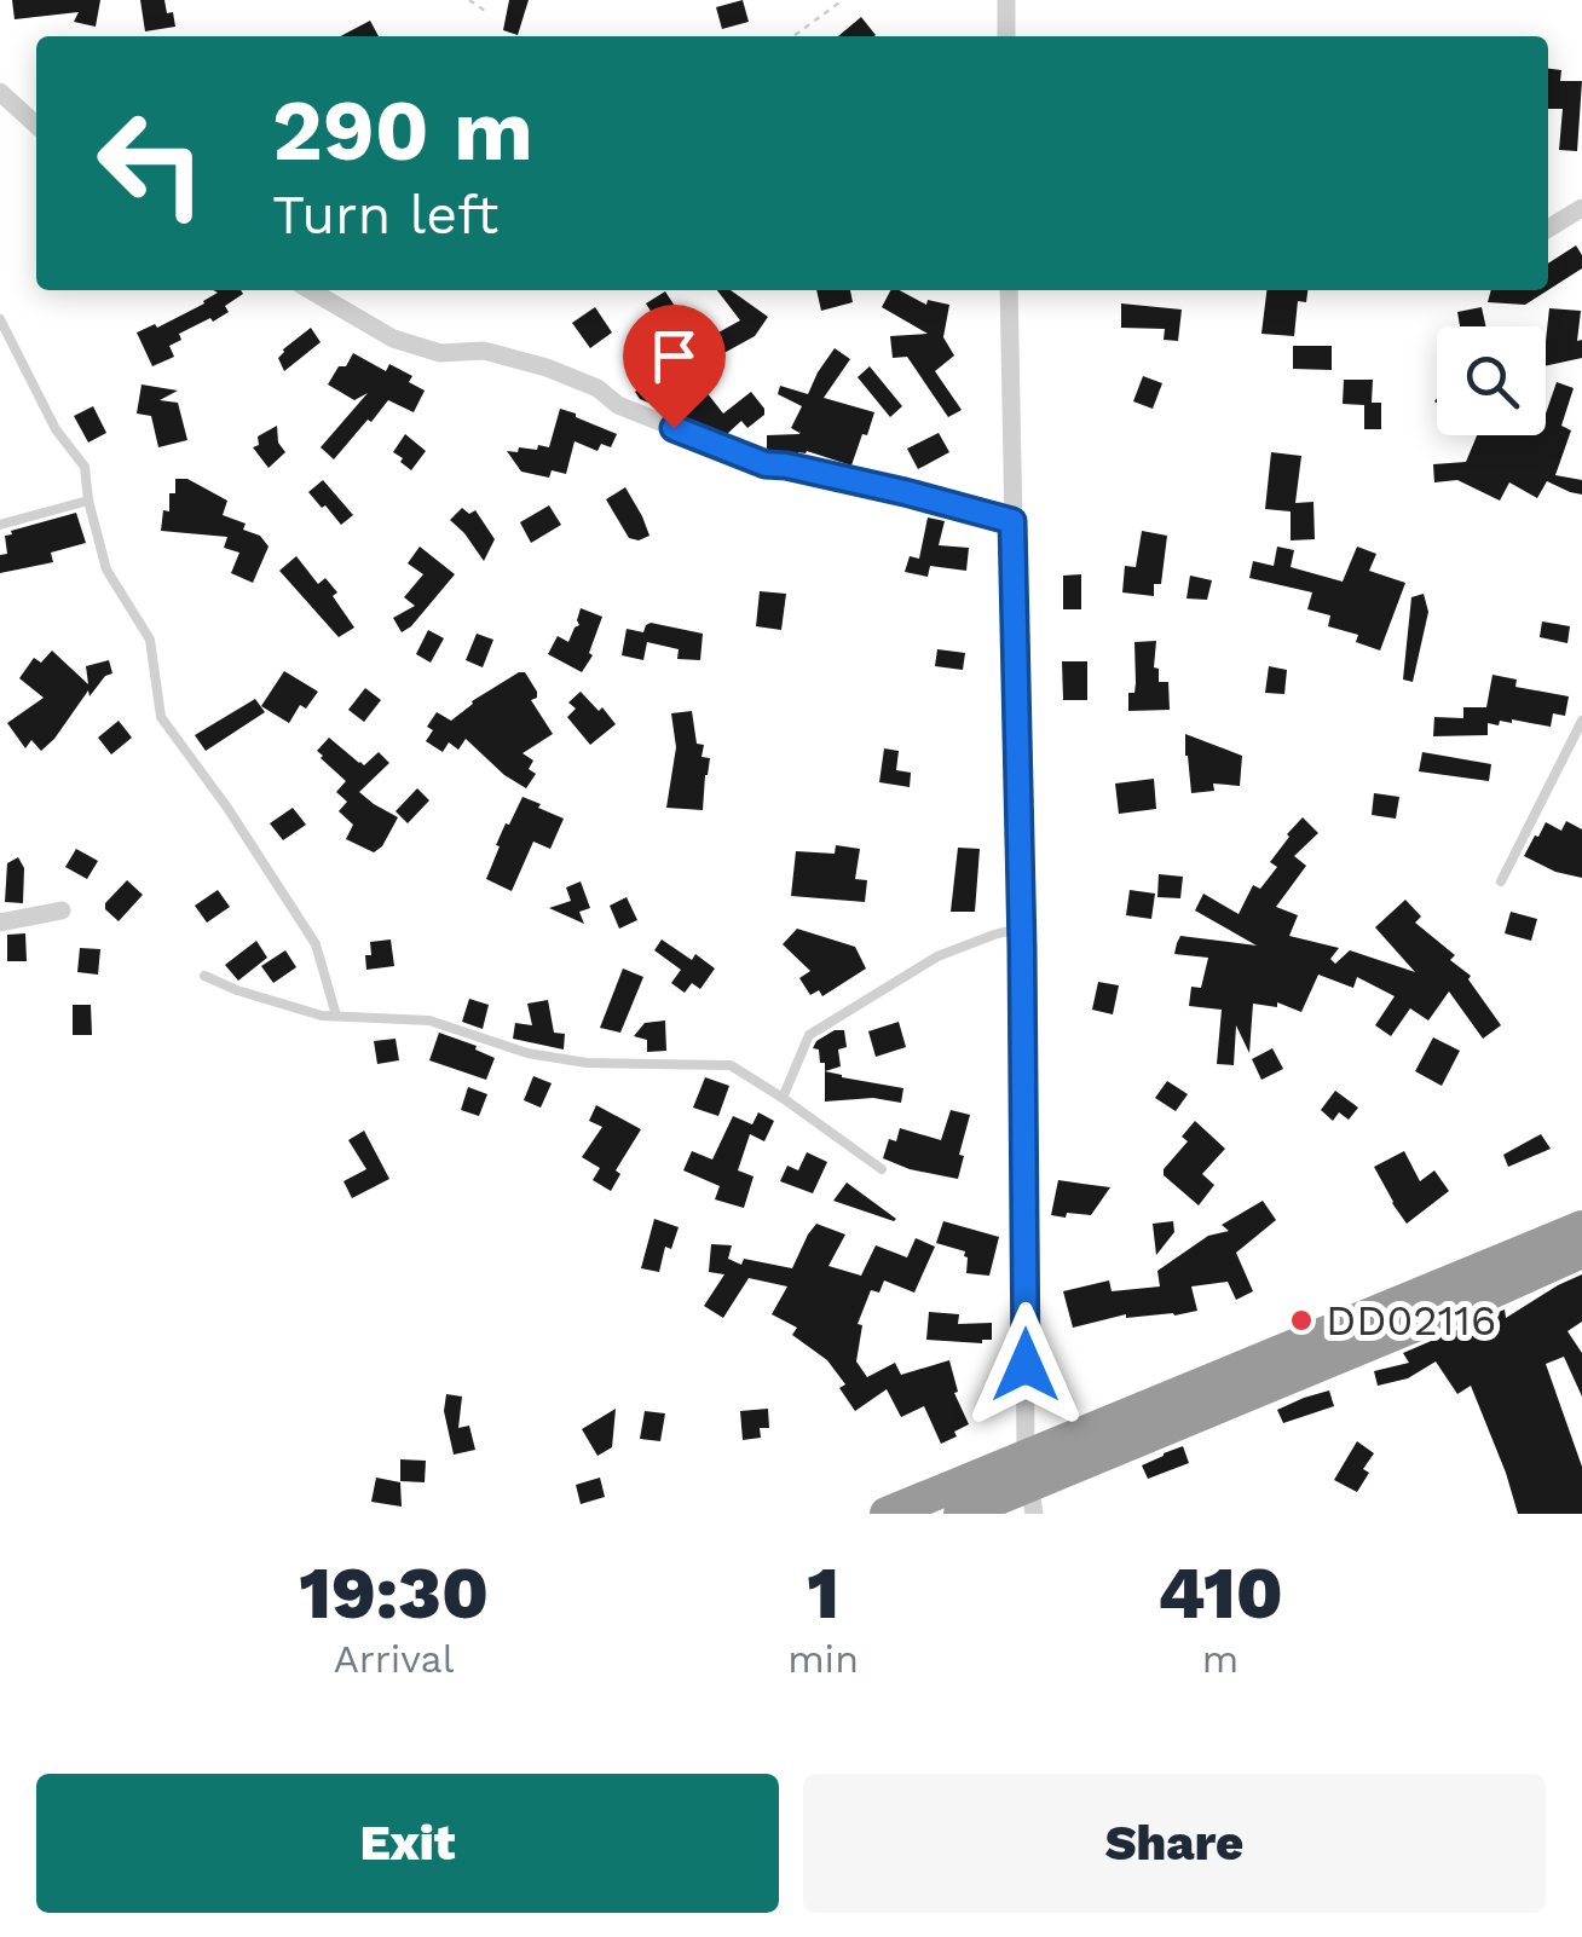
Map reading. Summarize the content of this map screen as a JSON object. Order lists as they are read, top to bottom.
{
  "places": ["DD02116"],
  "page": {
    "turn": ["290 m", "Turn left"],
    "eta": [
      "19:30",
      "Arrival",
      "1",
      "min",
      "410",
      "m"
    ],
    "buttons": ["Exit", "Share"]
  }
}
